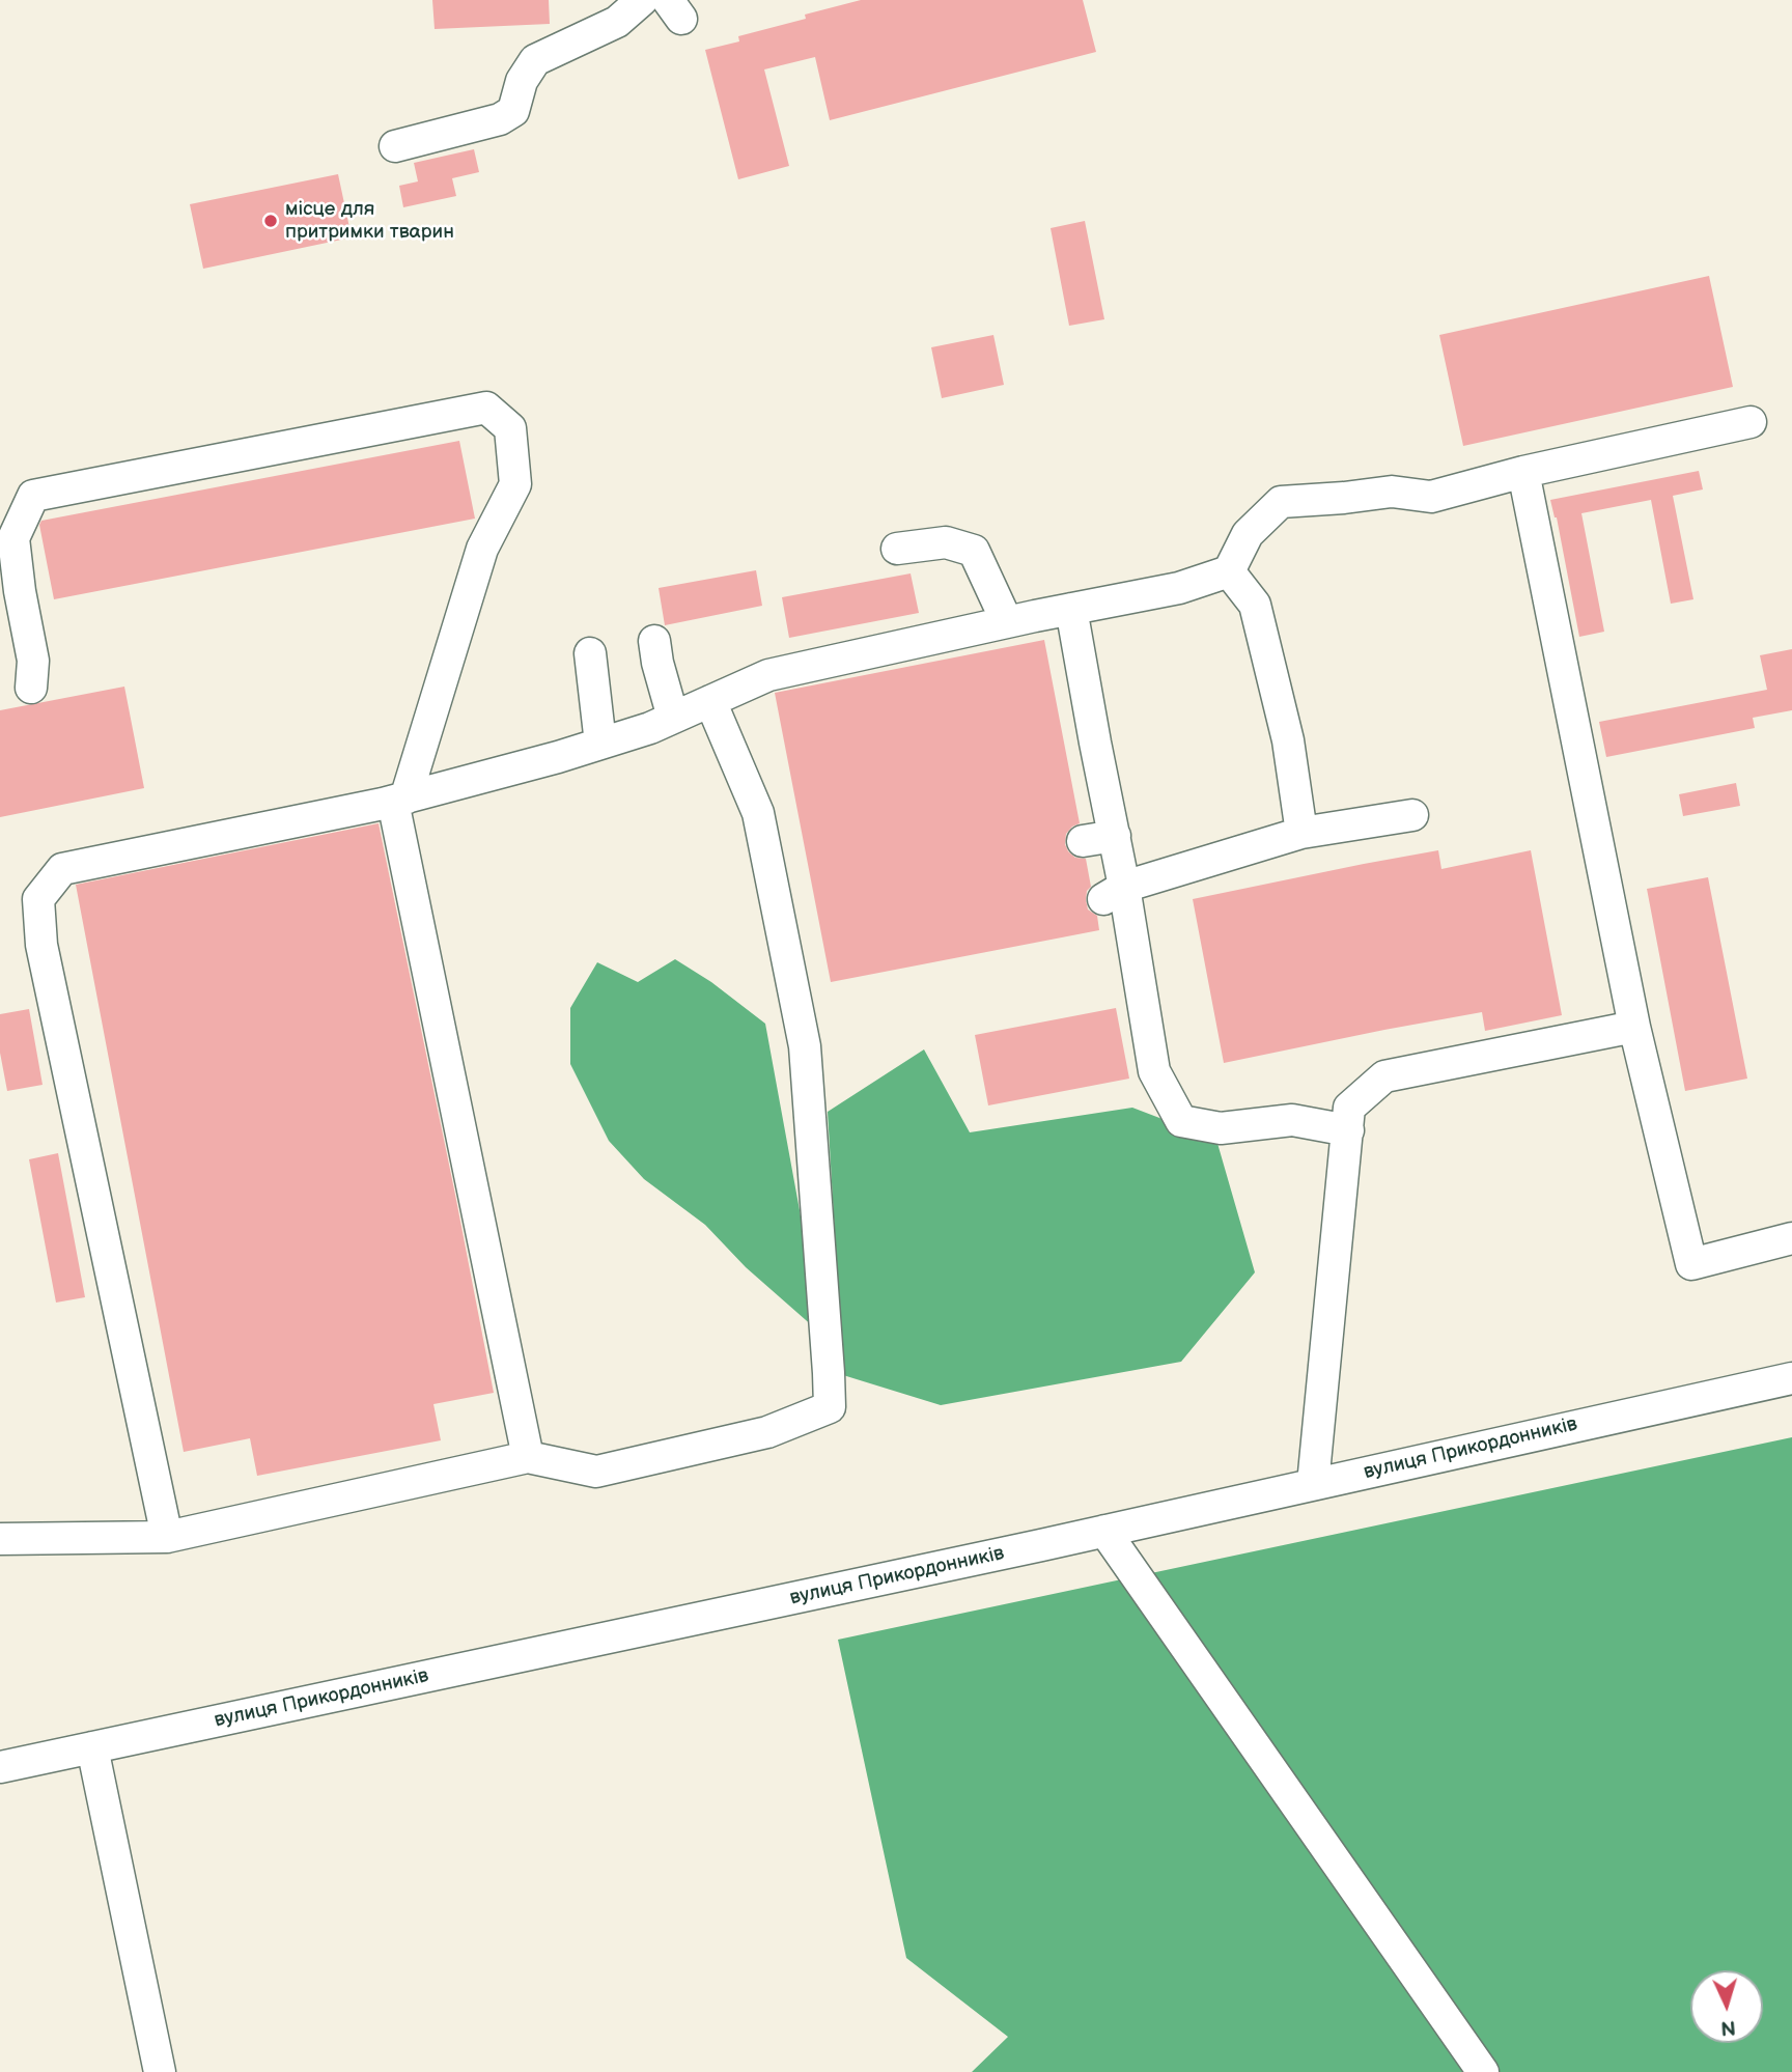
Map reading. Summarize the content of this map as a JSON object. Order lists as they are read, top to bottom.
{
  "streets": {
    "street": ["вулиця Прикордонників"]
  },
  "places": ["місце для притримки тварин"],
  "north": "bottom"
}
